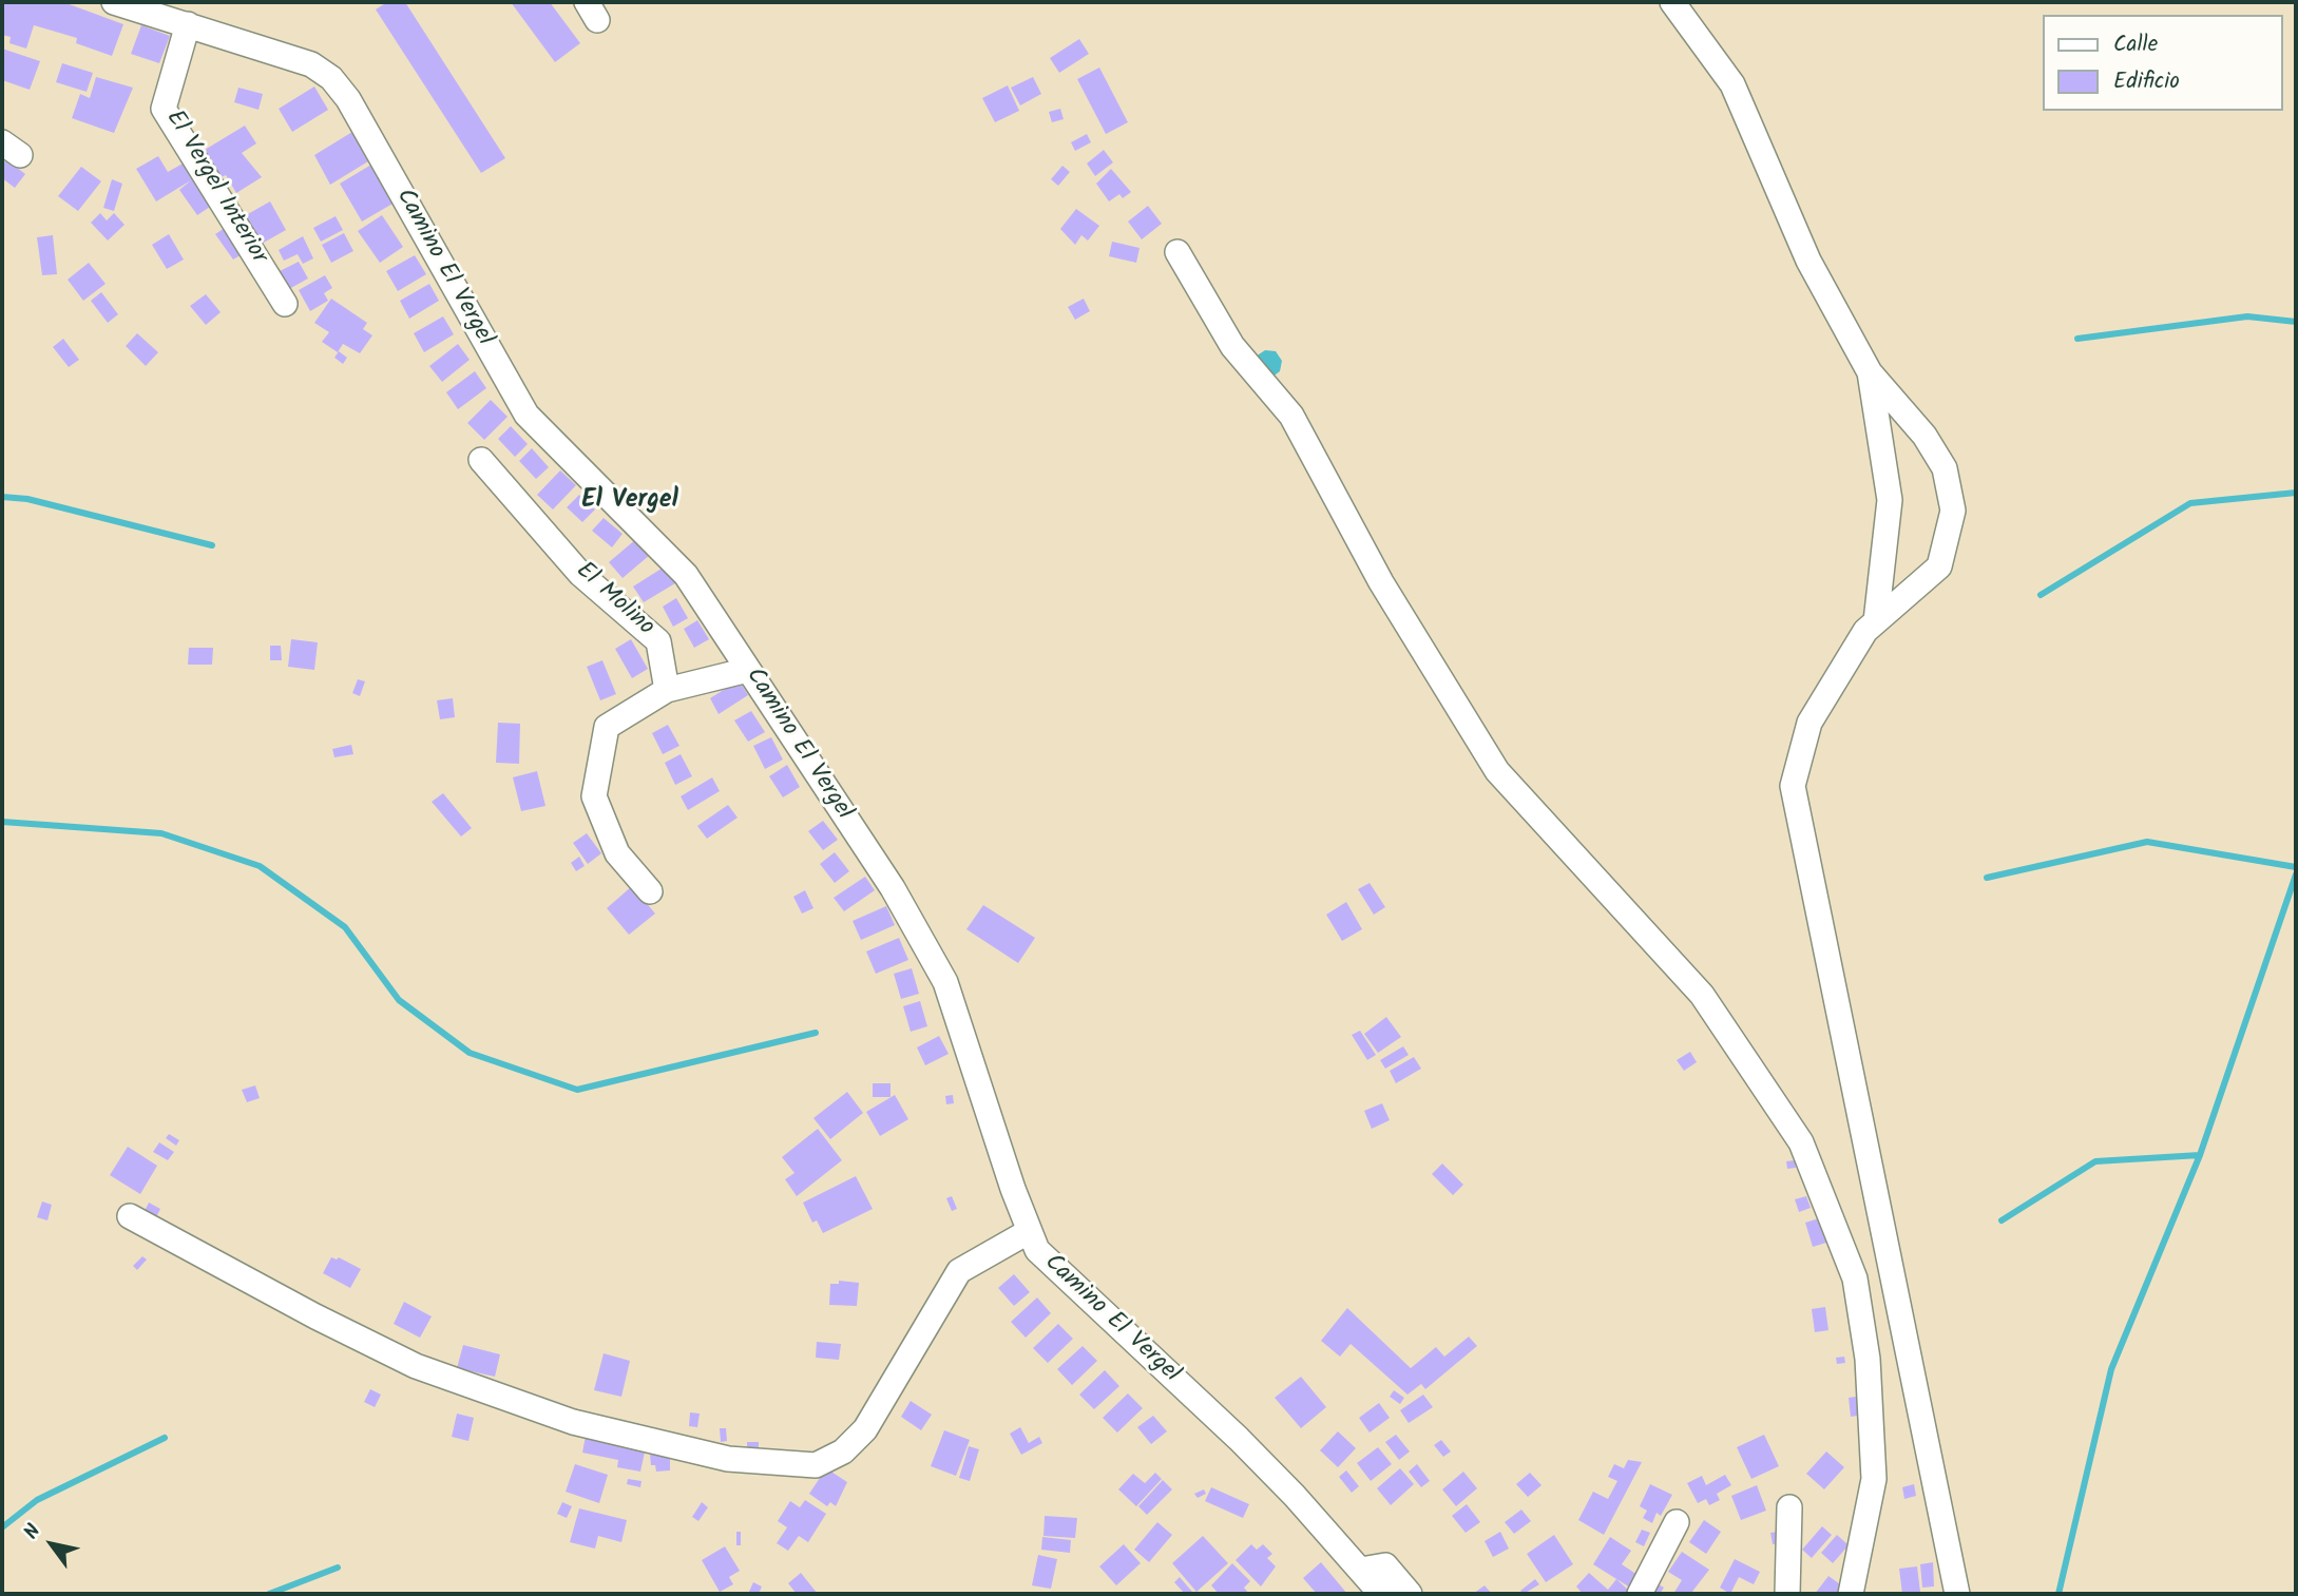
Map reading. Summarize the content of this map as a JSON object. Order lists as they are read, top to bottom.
{
  "streets": {
    "street": ["El Vergel Interior", "Camino El Vergel", "El Molino"]
  },
  "crossings": [
    ["El Vergel Interior", "Camino El Vergel"]
  ],
  "districts": ["El Vergel"],
  "legend": ["Calle", "Edificio"],
  "north": "top left"
}
